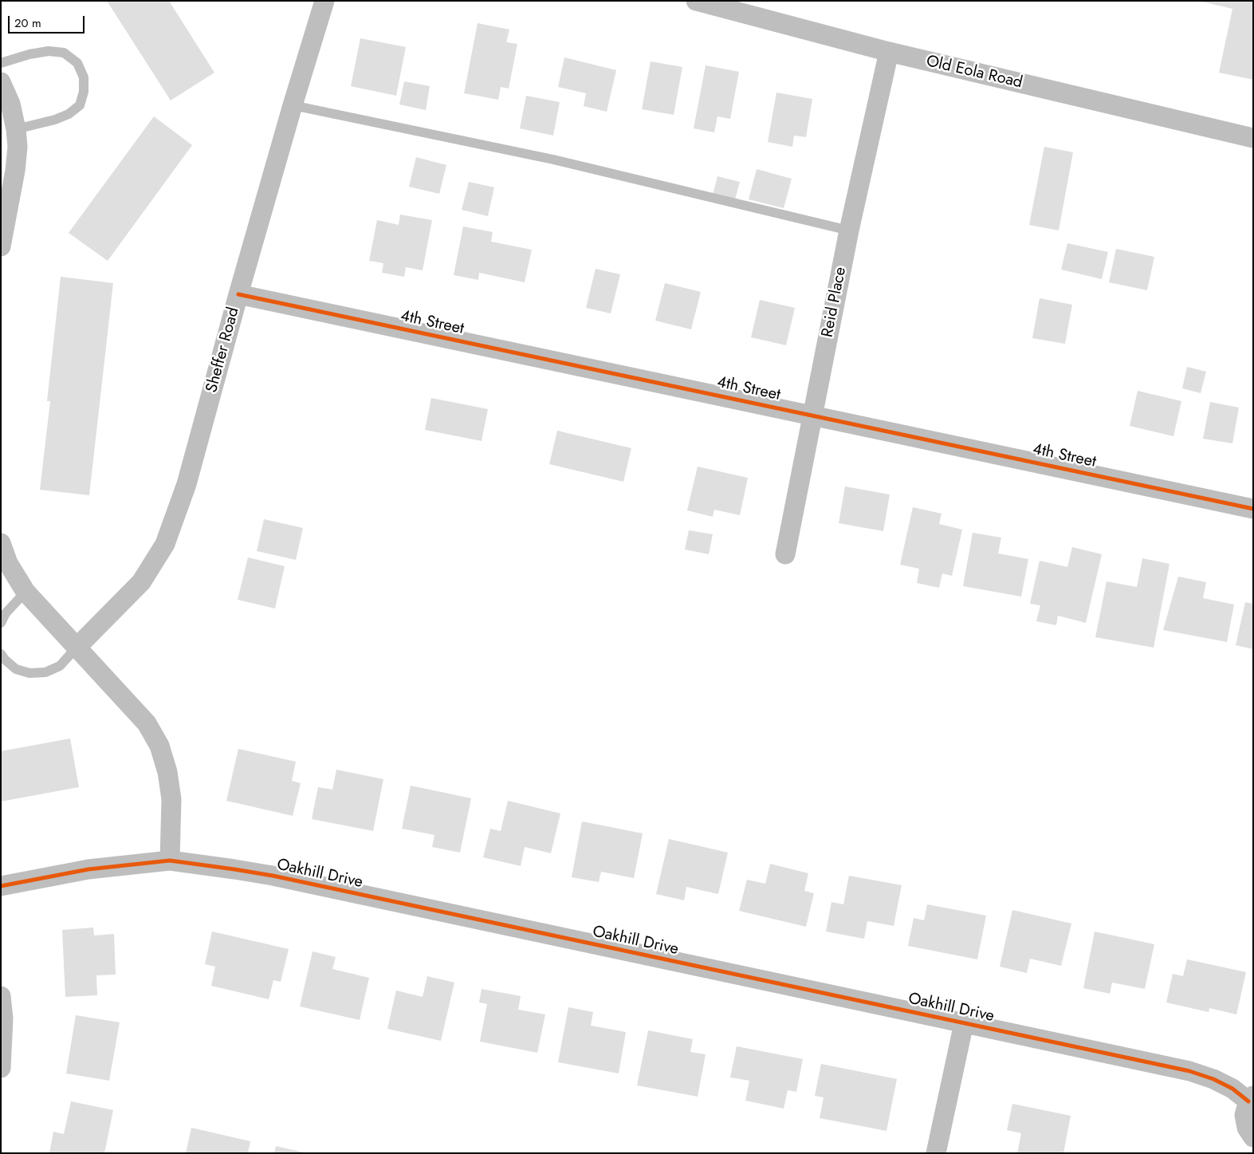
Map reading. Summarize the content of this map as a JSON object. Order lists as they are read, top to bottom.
{
  "streets": {
    "street": [
      "Old Eola Road",
      "Reid Place",
      "4th Street",
      "Sheffer Road",
      "Oakhill Drive"
    ]
  },
  "crossings": [
    ["Old Eola Road", "Reid Place"],
    ["Reid Place", "4th Street"],
    ["4th Street", "Sheffer Road"]
  ],
  "scale_bar": "20 m"
}
